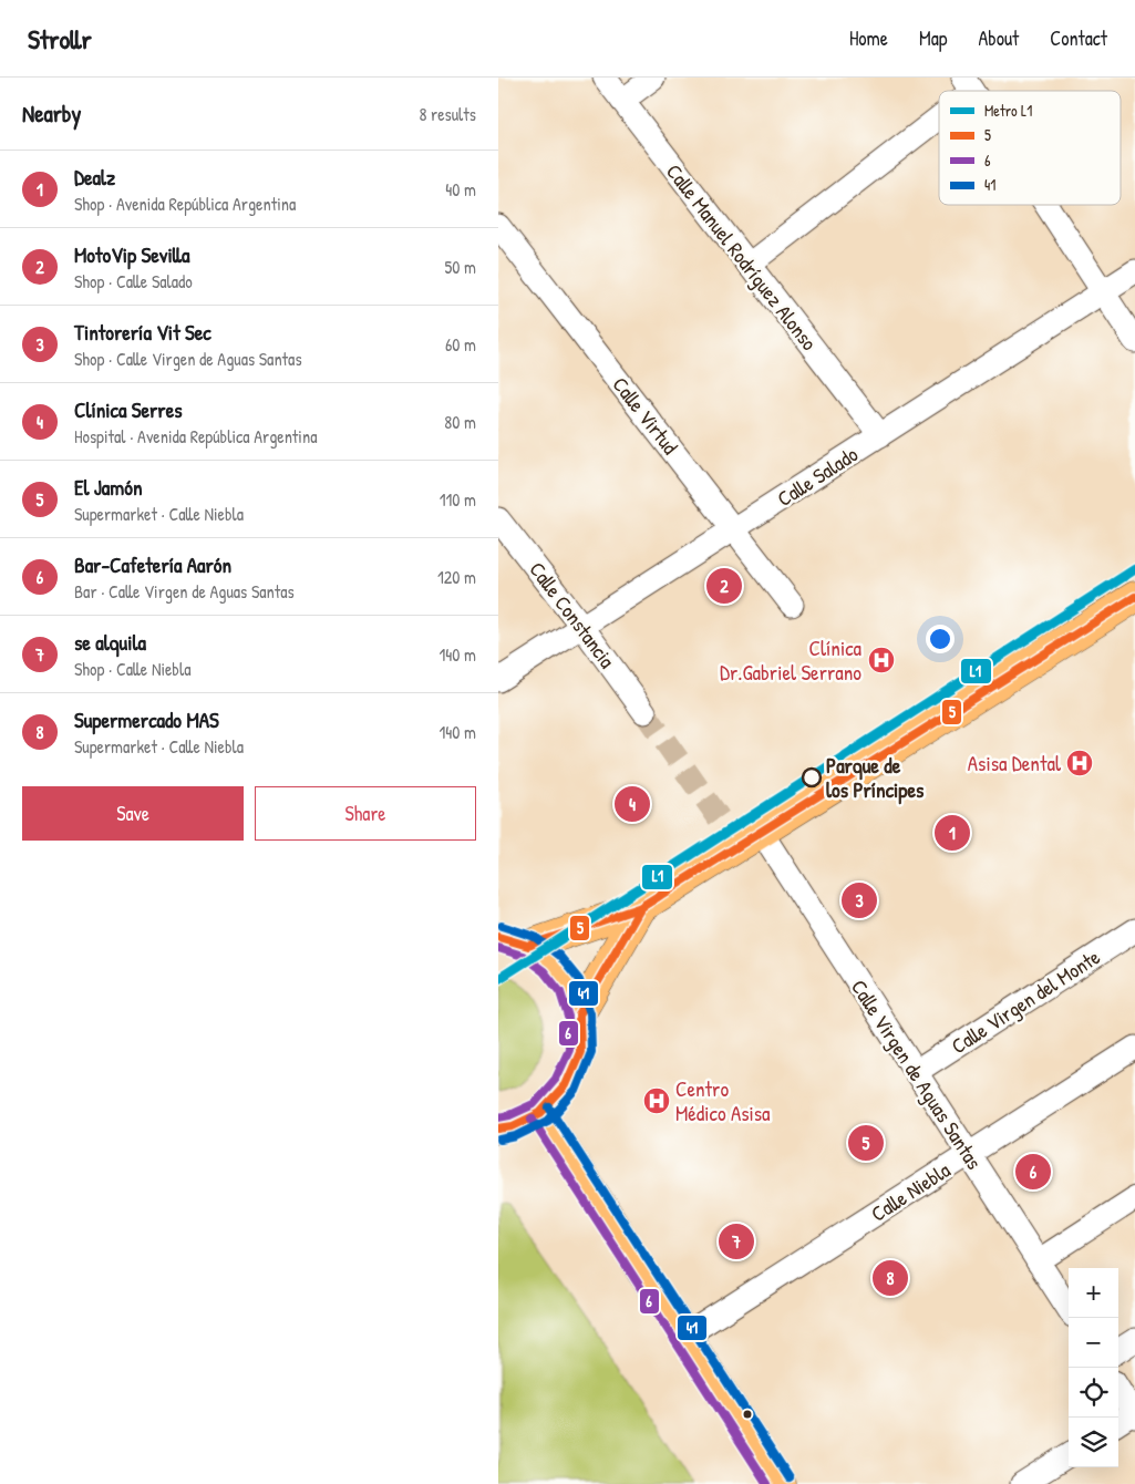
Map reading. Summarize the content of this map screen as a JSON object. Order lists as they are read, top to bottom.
{
  "streets": {
    "street": [
      "Calle Manuel Rodríguez Alonso",
      "Calle Virtud",
      "Calle Salado",
      "Calle Constancia",
      "Calle Virgen del Monte",
      "Calle Virgen de Aguas Santas",
      "Calle Niebla"
    ]
  },
  "crossings": [
    ["Calle Manuel Rodríguez Alonso", "Calle Salado"],
    ["Calle Virtud", "Calle Salado"],
    ["Calle Salado", "Calle Constancia"],
    ["Calle Virgen del Monte", "Calle Virgen de Aguas Santas"],
    ["Calle Virgen de Aguas Santas", "Calle Niebla"]
  ],
  "places": {
    "hospital": ["Clínica Dr.Gabriel Serrano", "Asisa Dental", "Centro Médico Asisa"],
    "other": ["Parque de los Príncipes"]
  },
  "lines": [
    "metro line L1",
    "transit line 5",
    "transit line 41",
    "transit line 6"
  ],
  "legend": [
    "Metro L1",
    "5",
    "6",
    "41"
  ],
  "page": {
    "header": "Strollr",
    "nav": [
      "Home",
      "Map",
      "About",
      "Contact"
    ],
    "heading": ["Nearby", "8 results"],
    "list": [
      {
        "mark": "1",
        "name": "Dealz",
        "note": "Shop · Avenida República Argentina",
        "value": "40 m"
      },
      {
        "mark": "2",
        "name": "MotoVip Sevilla",
        "note": "Shop · Calle Salado",
        "value": "50 m"
      },
      {
        "mark": "3",
        "name": "Tintorería Vit Sec",
        "note": "Shop · Calle Virgen de Aguas Santas",
        "value": "60 m"
      },
      {
        "mark": "4",
        "name": "Clínica Serres",
        "note": "Hospital · Avenida República Argentina",
        "value": "80 m"
      },
      {
        "mark": "5",
        "name": "El Jamón",
        "note": "Supermarket · Calle Niebla",
        "value": "110 m"
      },
      {
        "mark": "6",
        "name": "Bar-Cafetería Aarón",
        "note": "Bar · Calle Virgen de Aguas Santas",
        "value": "120 m"
      },
      {
        "mark": "7",
        "name": "se alquila",
        "note": "Shop · Calle Niebla",
        "value": "140 m"
      },
      {
        "mark": "8",
        "name": "Supermercado MAS",
        "note": "Supermarket · Calle Niebla",
        "value": "140 m"
      }
    ],
    "pins": [
      "2",
      "4",
      "1",
      "3",
      "5",
      "6",
      "7",
      "8"
    ],
    "buttons": ["Save", "Share"],
    "map_buttons": ["+", "−"]
  }
}
